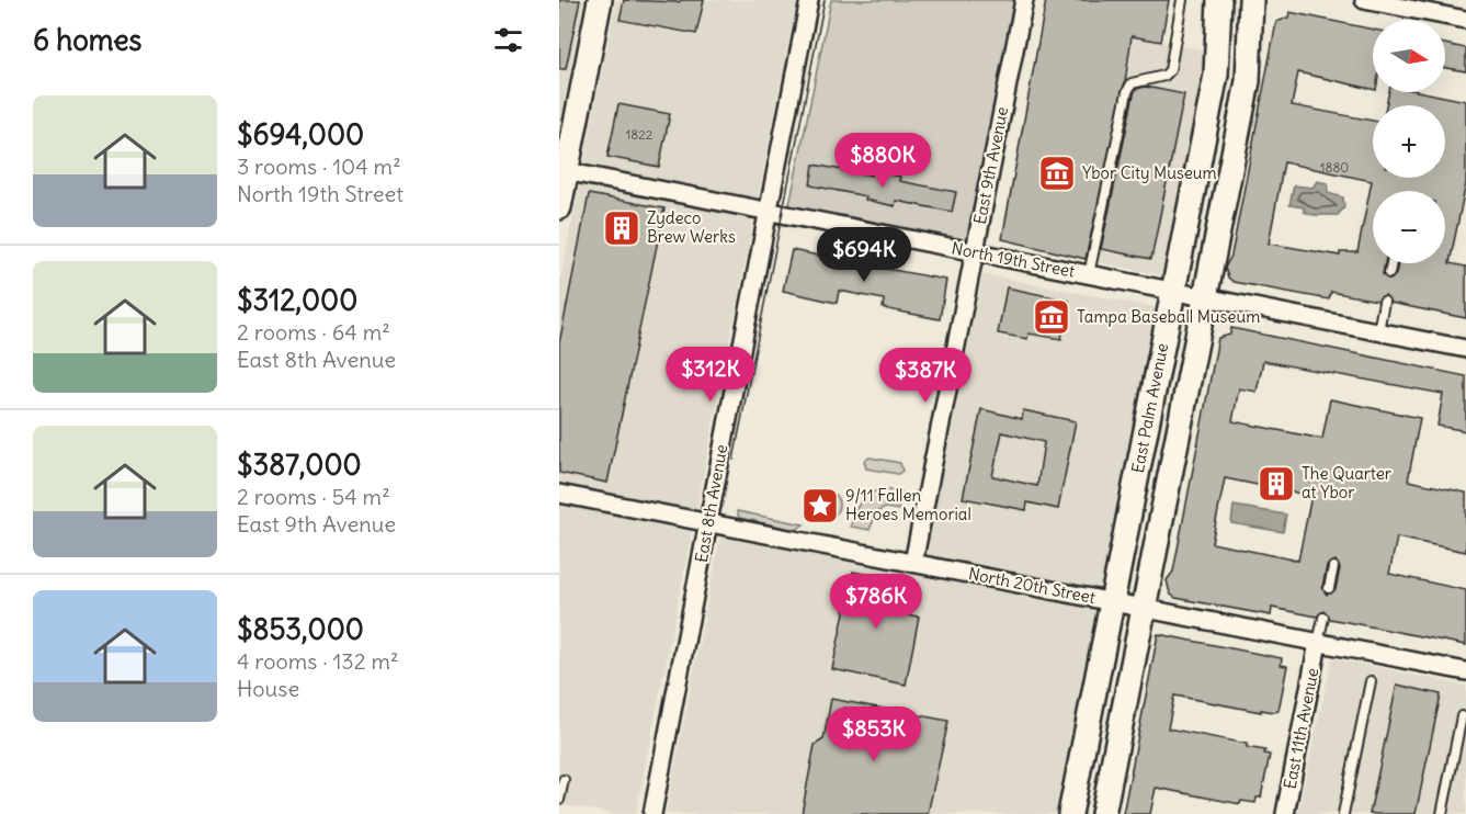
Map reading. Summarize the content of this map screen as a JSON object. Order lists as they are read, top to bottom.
{
  "streets": {
    "street": [
      "East 9th Avenue",
      "North 19th Street",
      "East Palm Avenue",
      "East 8th Avenue",
      "North 20th Street",
      "East 11th Avenue"
    ]
  },
  "crossings": [
    ["East 9th Avenue", "North 19th Street"],
    ["East 9th Avenue", "North 20th Street"],
    ["North 19th Street", "East Palm Avenue"],
    ["North 19th Street", "East 8th Avenue"],
    ["East Palm Avenue", "North 20th Street"],
    ["East 8th Avenue", "North 20th Street"],
    ["North 20th Street", "East 11th Avenue"]
  ],
  "places": {
    "museum": ["Ybor City Museum", "Tampa Baseball Museum"],
    "building": ["Zydeco Brew Werks", "The Quarter at Ybor"],
    "place": ["9/11 Fallen Heroes Memorial"]
  },
  "house_numbers": ["1822", "1880"],
  "north": "right",
  "page": {
    "heading": "6 homes",
    "map_buttons": ["+", "−"],
    "list": [
      {
        "name": "$694,000",
        "note": "3 rooms · 104 m² · North 19th Street"
      },
      {
        "name": "$312,000",
        "note": "2 rooms · 64 m² · East 8th Avenue"
      },
      {
        "name": "$387,000",
        "note": "2 rooms · 54 m² · East 9th Avenue"
      },
      {
        "name": "$853,000",
        "note": "4 rooms · 132 m² · House"
      }
    ],
    "price": [
      "$880K",
      "$694K",
      "$312K",
      "$387K",
      "$786K",
      "$853K"
    ]
  }
}
